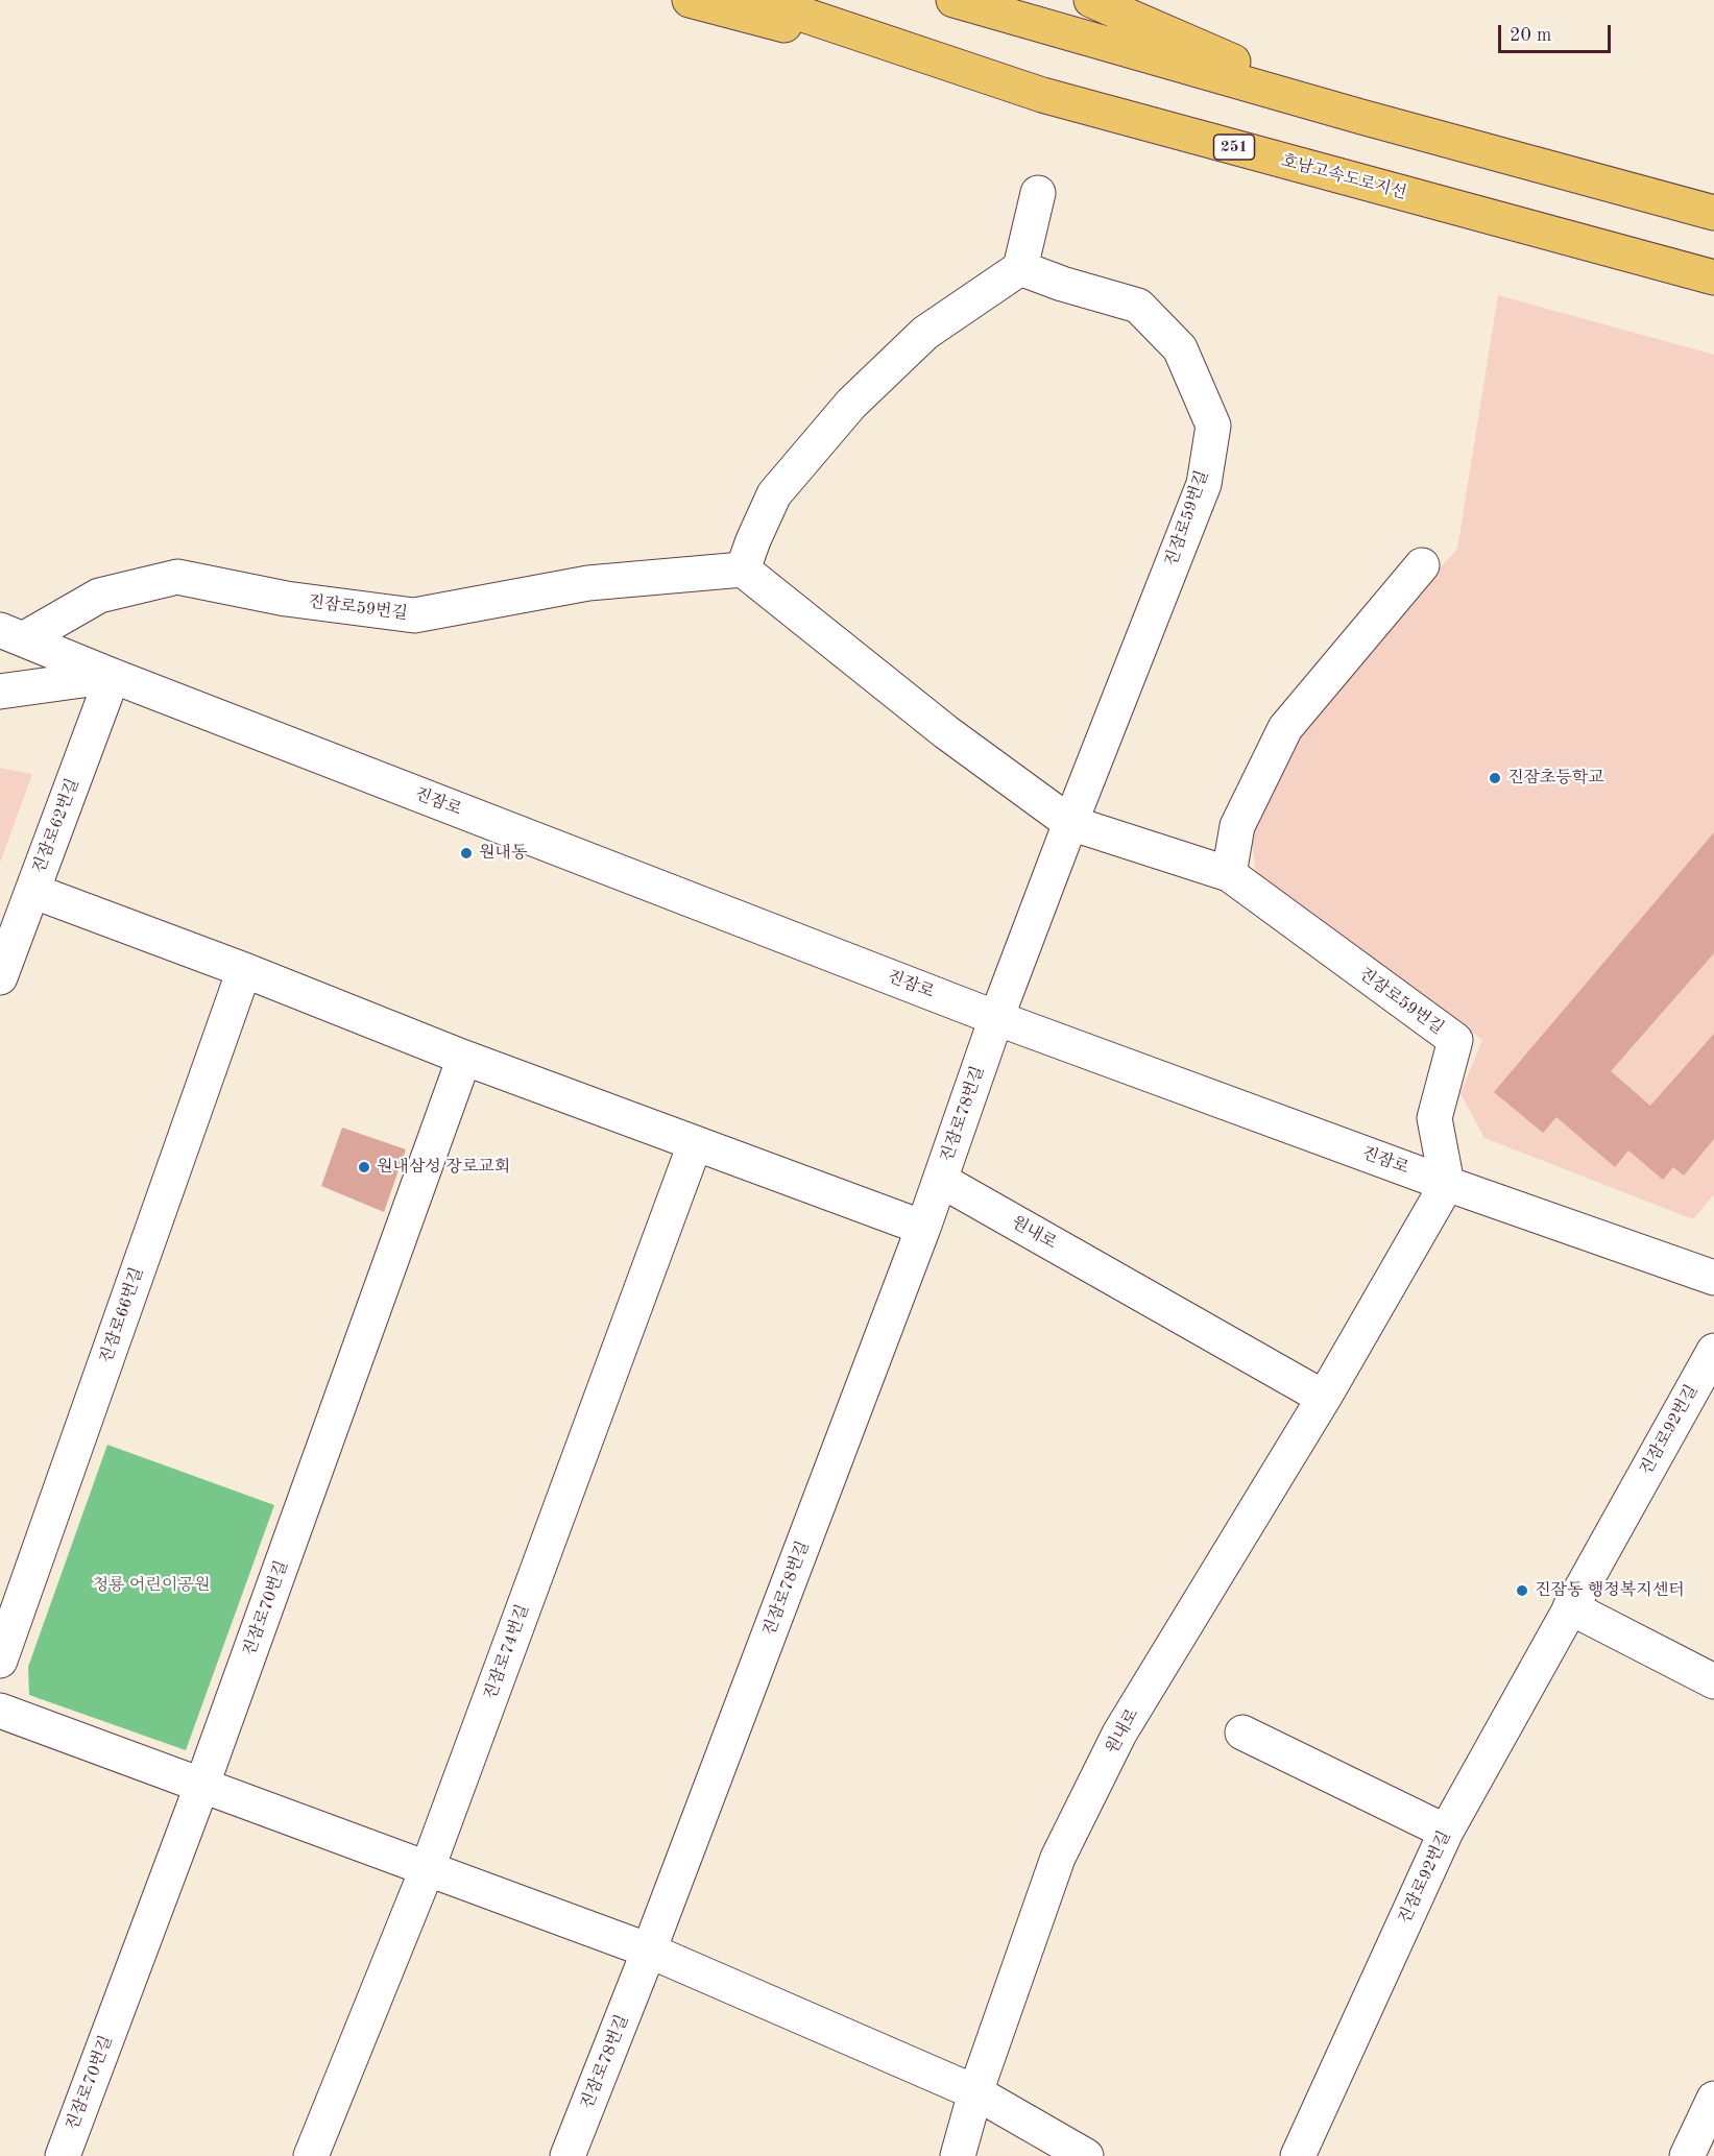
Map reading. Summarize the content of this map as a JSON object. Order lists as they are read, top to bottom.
{
  "streets": {
    "highway": ["251", "호남고속도로지선"],
    "street": [
      "진잠로59번길",
      "진잠로",
      "진잠로62번길",
      "진잠로78번길",
      "원내로",
      "진잠로66번길",
      "진잠로92번길",
      "진잠로70번길",
      "진잠로74번길"
    ]
  },
  "crossings": [
    ["진잠로59번길", "진잠로"],
    ["진잠로59번길", "진잠로78번길"],
    ["진잠로59번길", "원내로"],
    ["진잠로", "진잠로62번길"],
    ["진잠로", "진잠로78번길"],
    ["진잠로", "원내로"],
    ["진잠로78번길", "원내로"]
  ],
  "parks": ["청룡 어린이공원"],
  "places": [
    "진잠초등학교",
    "원내동",
    "원내삼성 장로교회",
    "진잠동 행정복지센터"
  ],
  "scale_bar": "20 m"
}
